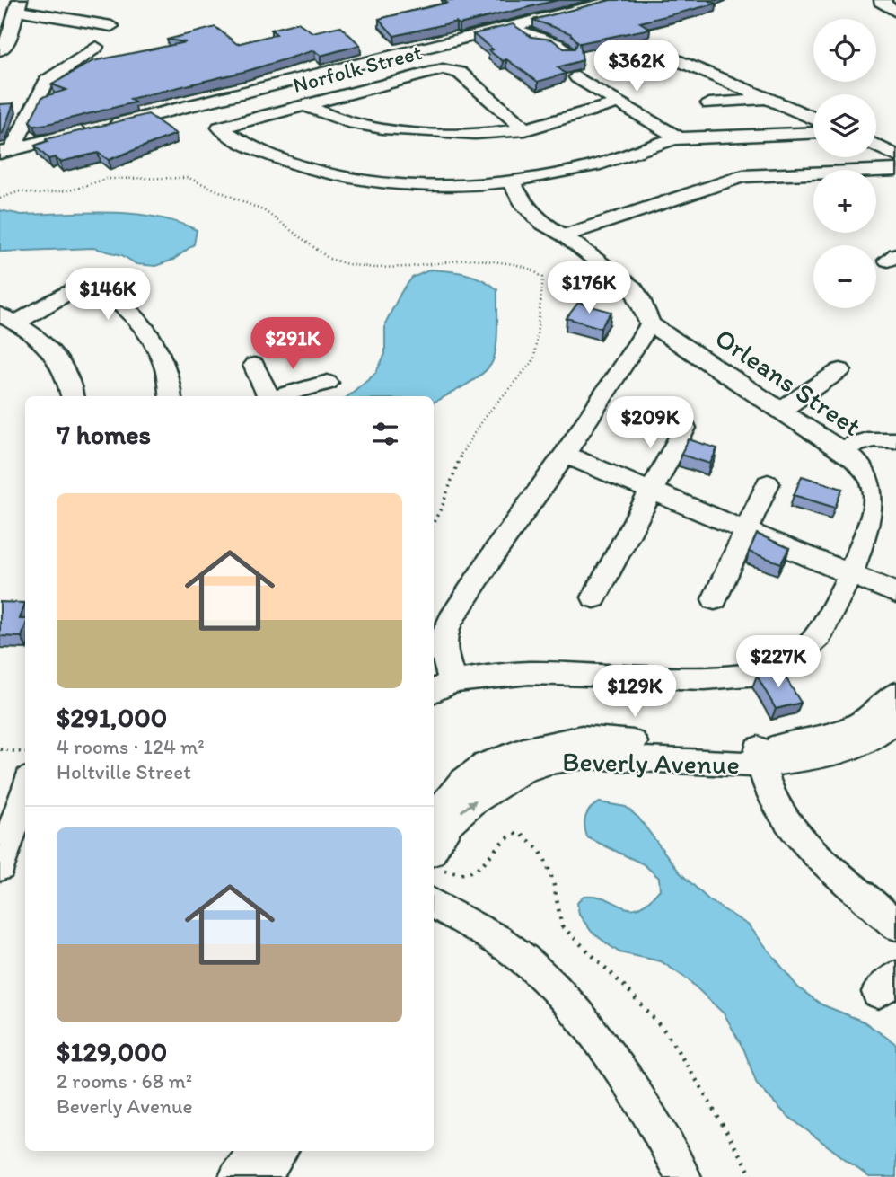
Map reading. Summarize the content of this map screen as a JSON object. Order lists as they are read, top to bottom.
{
  "streets": {
    "street": ["Norfolk Street", "Orleans Street", "Beverly Avenue"]
  },
  "page": {
    "map_buttons": ["+", "−"],
    "price": [
      "$362K",
      "$176K",
      "$146K",
      "$291K",
      "$209K",
      "$227K",
      "$129K"
    ],
    "heading": "7 homes",
    "list": [
      {
        "name": "$291,000",
        "note": "4 rooms · 124 m² · Holtville Street"
      },
      {
        "name": "$129,000",
        "note": "2 rooms · 68 m² · Beverly Avenue"
      }
    ]
  }
}
